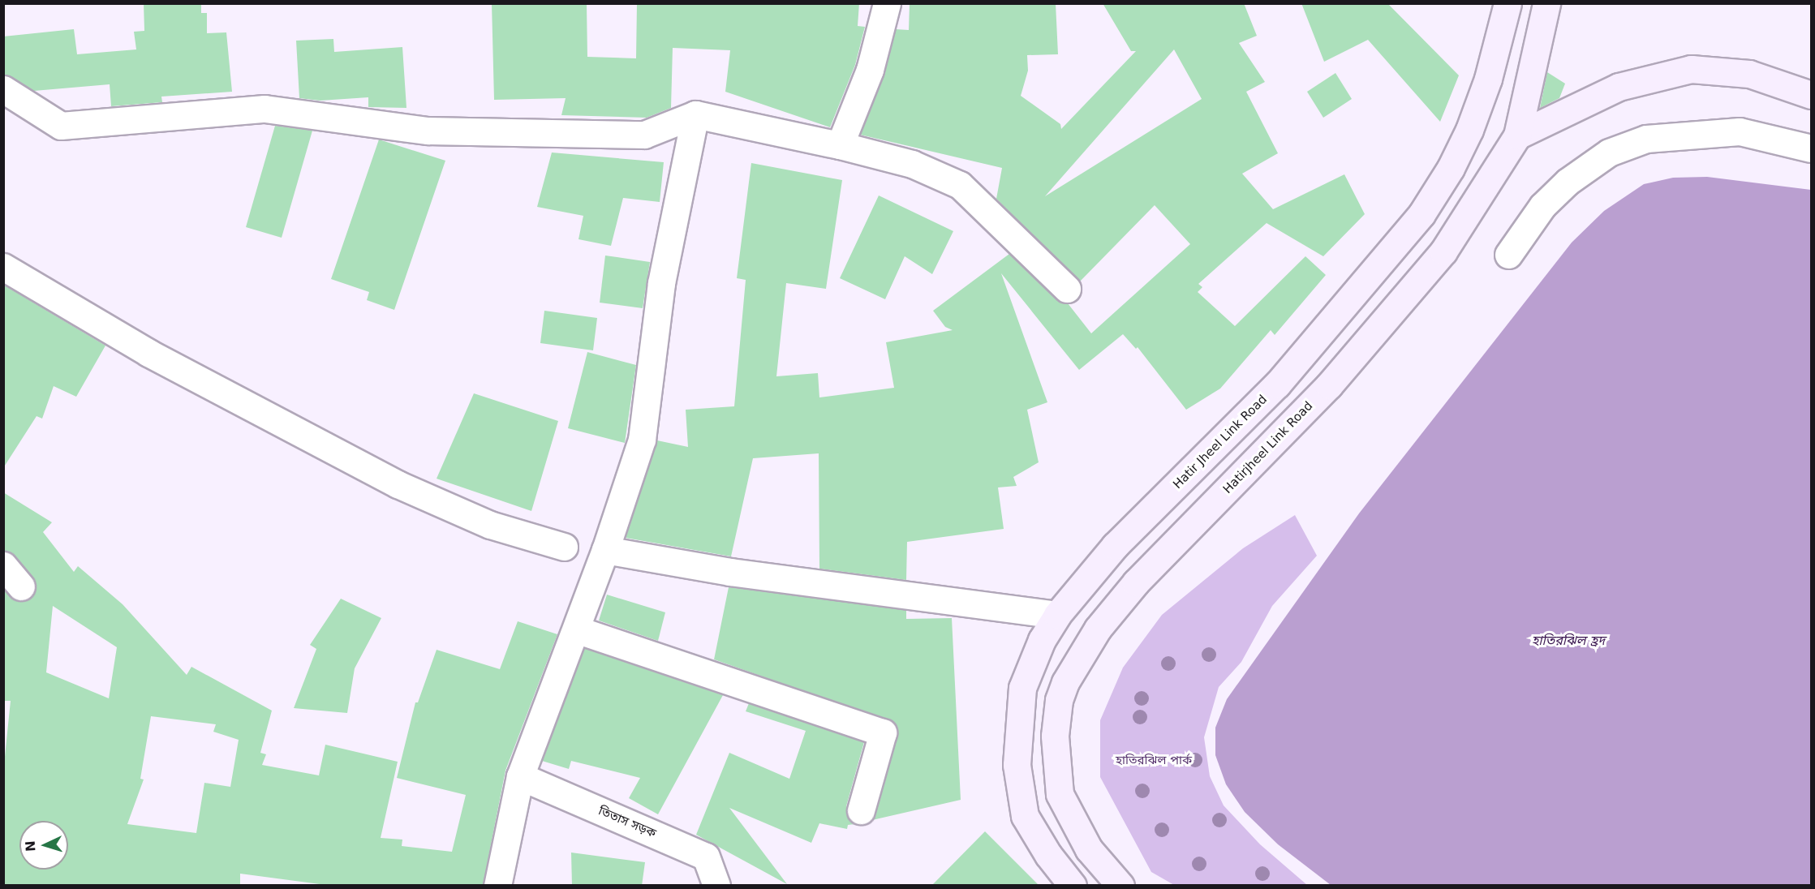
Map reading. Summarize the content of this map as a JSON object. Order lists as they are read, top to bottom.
{
  "streets": {
    "main road": ["Hatir Jheel Link Road", "Hatirjheel Link Road"],
    "street": ["তিতাস সড়ক"]
  },
  "water": ["হাতিরঝিল হ্রদ"],
  "parks": ["হাতিরঝিল পার্ক"],
  "north": "left"
}
